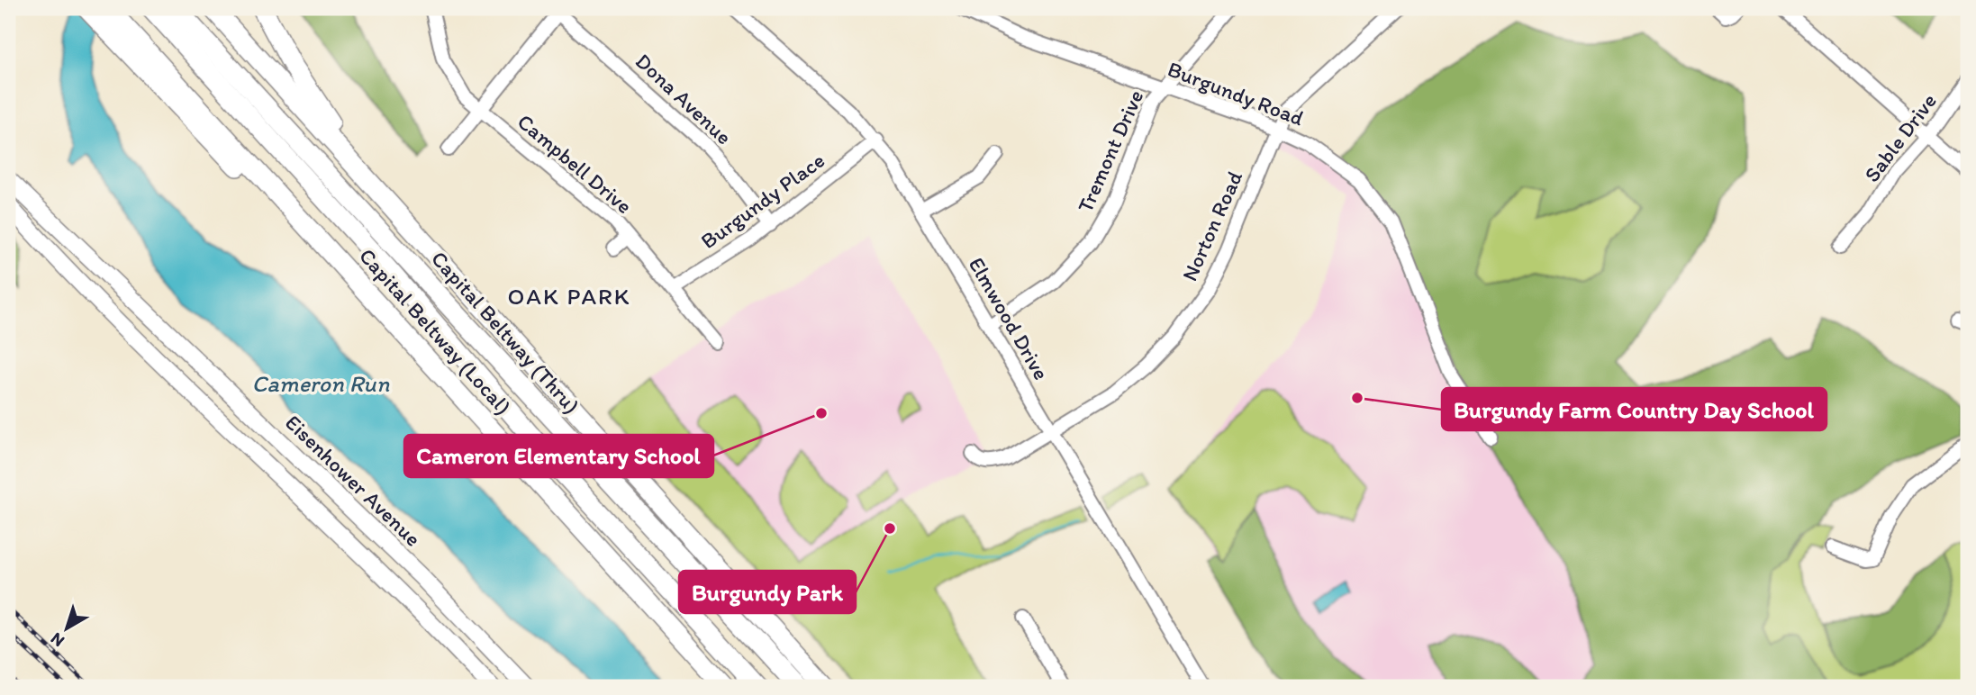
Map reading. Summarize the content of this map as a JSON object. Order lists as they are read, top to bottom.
{
  "streets": {
    "highway": ["Capital Beltway (Local)", "Capital Beltway (Thru)"],
    "main road": ["Eisenhower Avenue"],
    "street": [
      "Burgundy Road",
      "Dona Avenue",
      "Sable Drive",
      "Tremont Drive",
      "Campbell Drive",
      "Burgundy Place",
      "Norton Road",
      "Elmwood Drive"
    ]
  },
  "crossings": [
    ["Burgundy Road", "Tremont Drive"],
    ["Burgundy Road", "Norton Road"],
    ["Dona Avenue", "Burgundy Place"],
    ["Tremont Drive", "Elmwood Drive"],
    ["Campbell Drive", "Burgundy Place"],
    ["Burgundy Place", "Elmwood Drive"],
    ["Norton Road", "Elmwood Drive"]
  ],
  "districts": ["OAK PARK"],
  "water": ["Cameron Run"],
  "places": ["Burgundy Farm Country Day School", "Cameron Elementary School", "Burgundy Park"],
  "north": "bottom left"
}
